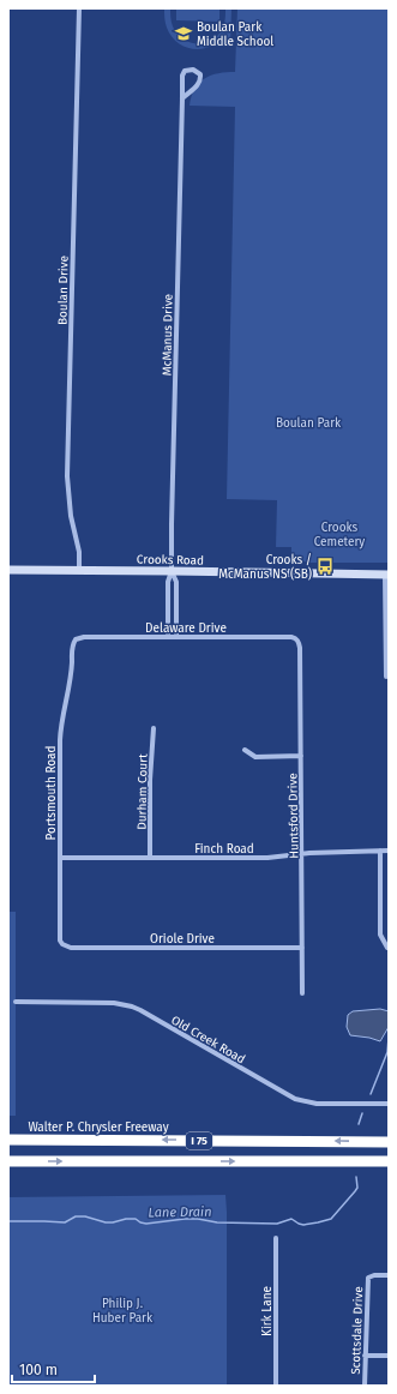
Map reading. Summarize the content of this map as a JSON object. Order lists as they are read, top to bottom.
{
  "streets": {
    "highway": ["Walter P. Chrysler Freeway", "I 75"],
    "main road": ["Crooks Road"],
    "street": [
      "Boulan Drive",
      "McManus Drive",
      "Delaware Drive",
      "Durham Court",
      "Portsmouth Road",
      "Huntsford Drive",
      "Finch Road",
      "Oriole Drive",
      "Old Creek Road",
      "Kirk Lane",
      "Scottsdale Drive"
    ]
  },
  "crossings": [
    ["Boulan Drive", "Crooks Road"],
    ["McManus Drive", "Crooks Road"],
    ["Delaware Drive", "Portsmouth Road"],
    ["Delaware Drive", "Huntsford Drive"],
    ["Durham Court", "Finch Road"],
    ["Portsmouth Road", "Finch Road"],
    ["Portsmouth Road", "Oriole Drive"],
    ["Huntsford Drive", "Finch Road"],
    ["Huntsford Drive", "Oriole Drive"]
  ],
  "water": ["Lane Drain"],
  "parks": ["Boulan Park", "Crooks Cemetery", "Philip J. Huber Park"],
  "places": {
    "school or university": ["Boulan Park Middle School"],
    "bus stop": ["Crooks / McManus NS (SB)"]
  },
  "scale_bar": "100 m"
}
